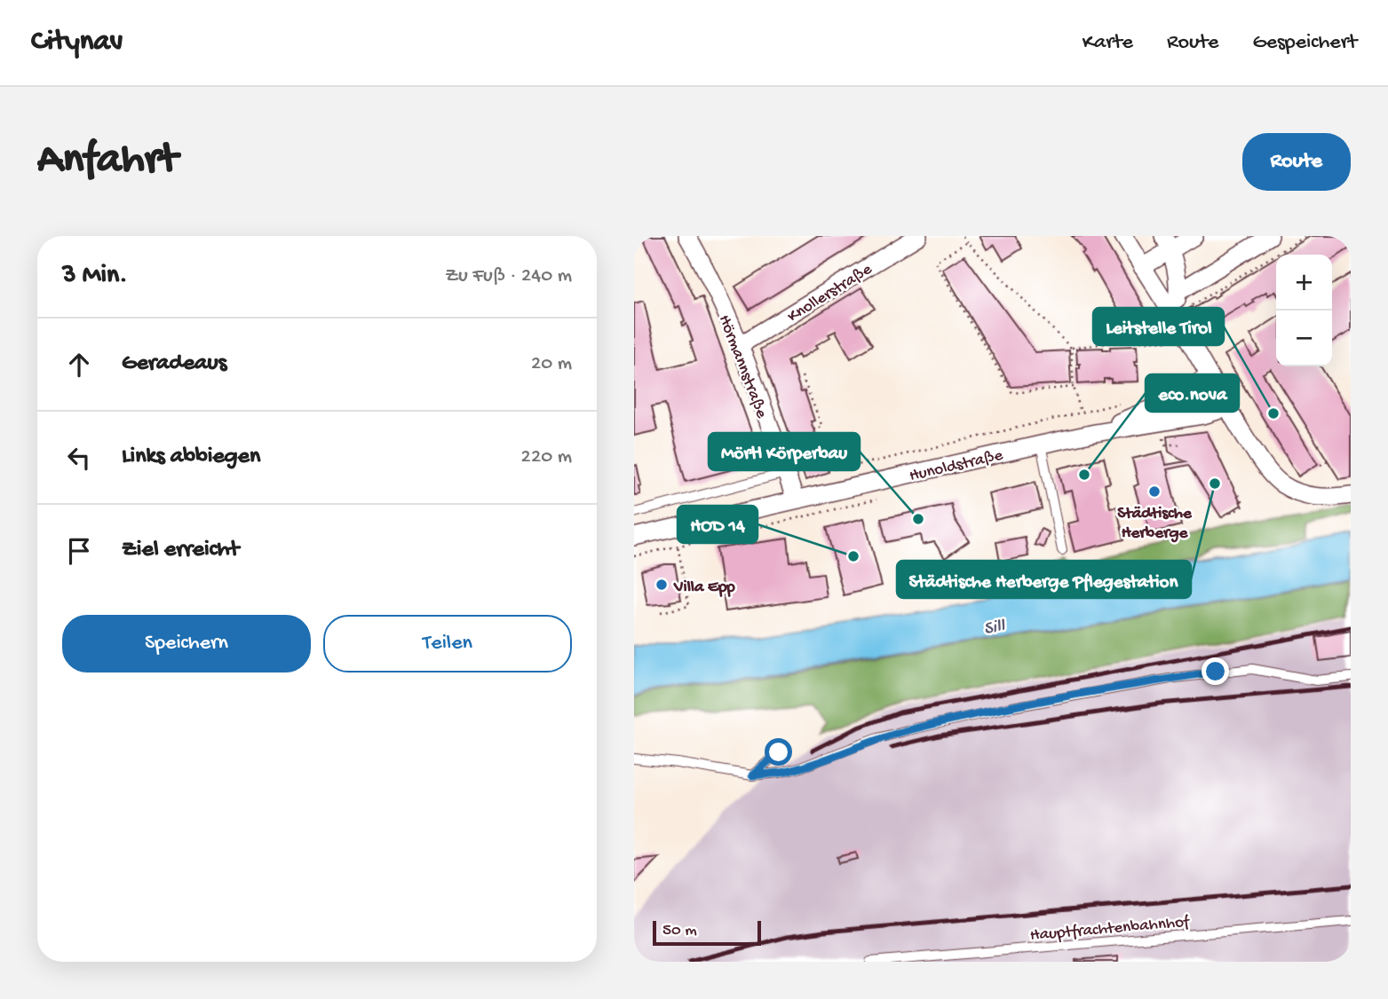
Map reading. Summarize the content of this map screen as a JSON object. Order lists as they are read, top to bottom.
{
  "streets": {
    "street": ["Knollerstraße", "Hörmannstraße", "Hunoldstraße"],
    "lane": ["Hauptfrachtenbahnhof"]
  },
  "crossings": [
    ["Knollerstraße", "Hörmannstraße"],
    ["Hörmannstraße", "Hunoldstraße"]
  ],
  "water": ["Sill"],
  "places": [
    "Leitstelle Tirol",
    "eco.nova",
    "Städtische Herberge Pflegestation",
    "Städtische Herberge",
    "Mörtl Körperbau",
    "HOD 14",
    "Villa Epp"
  ],
  "scale_bar": "50 m",
  "page": {
    "header": "Citynav",
    "nav": ["Karte", "Route", "Gespeichert"],
    "buttons": [
      "Route",
      ["Speichern", "Teilen"]
    ],
    "title": "Anfahrt",
    "heading": ["3 Min.", "Zu Fuß · 240 m"],
    "map_buttons": ["+", "−"],
    "list": [
      ["Geradeaus", "20 m"],
      ["Links abbiegen", "220 m"],
      "Ziel erreicht"
    ],
    "scale": "50 m"
  }
}
